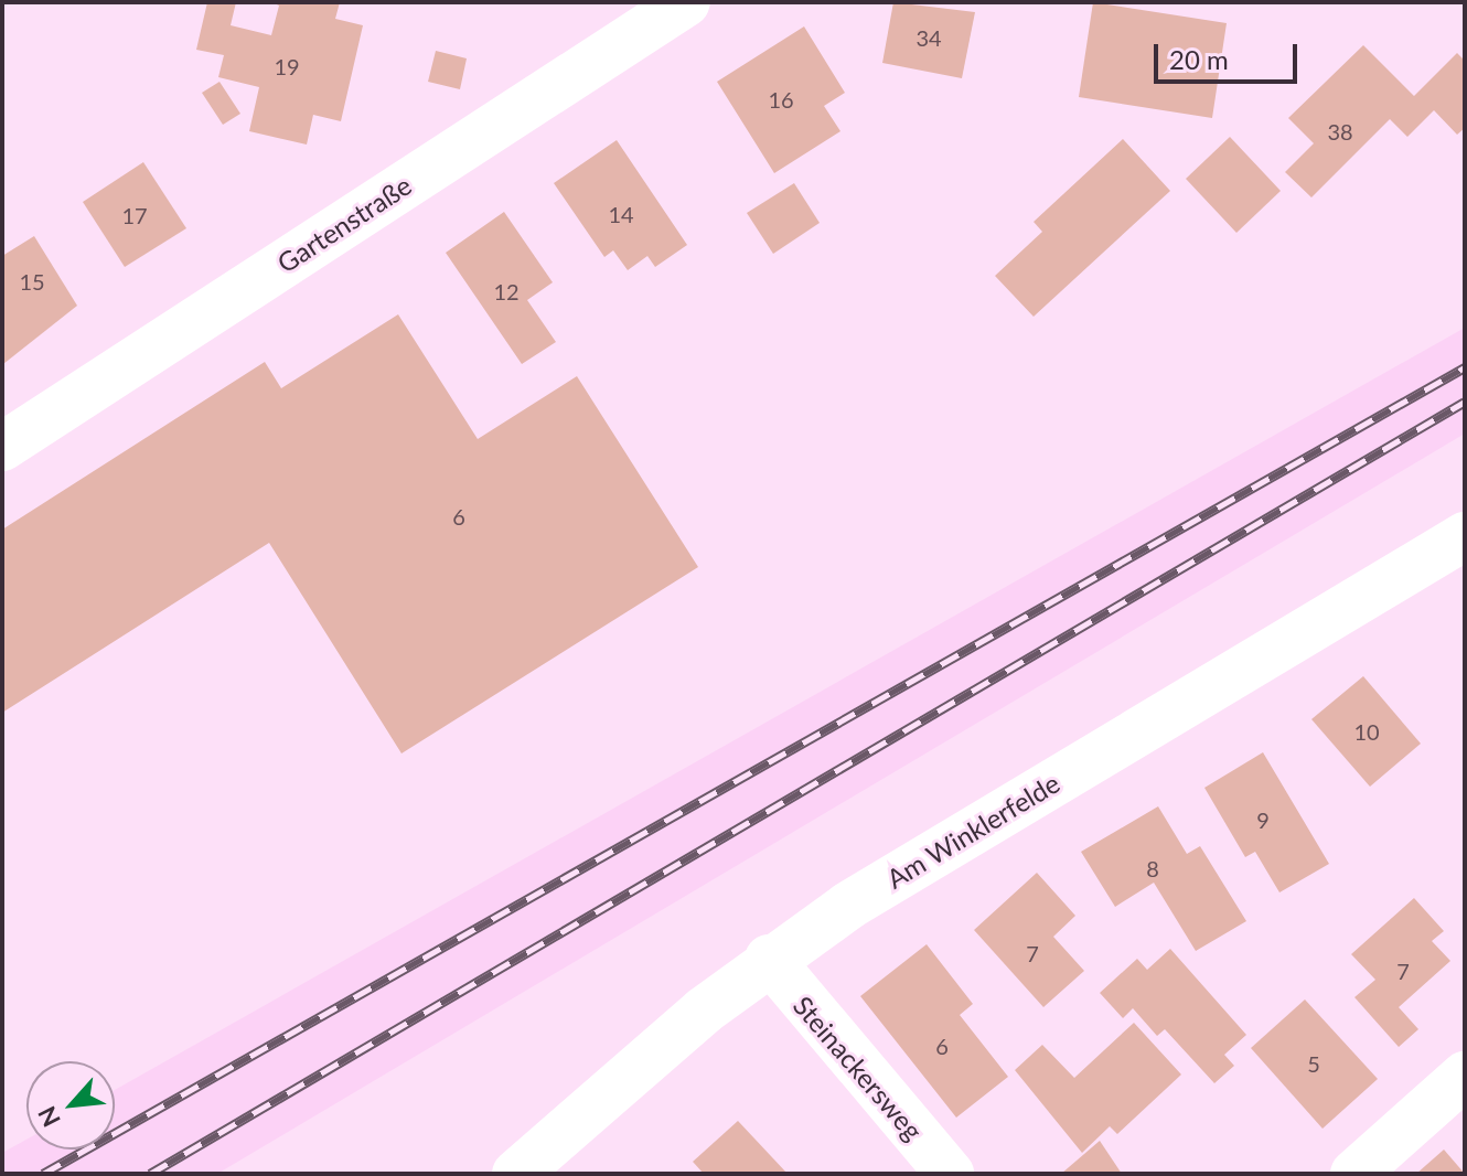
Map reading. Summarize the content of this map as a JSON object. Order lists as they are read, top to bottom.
{
  "streets": {
    "street": ["Gartenstraße", "Am Winklerfelde", "Steinackersweg"]
  },
  "crossings": [
    ["Am Winklerfelde", "Steinackersweg"]
  ],
  "house_numbers": [
    "34",
    "19",
    "16",
    "38",
    "14",
    "17",
    "15",
    "12",
    "6",
    "10",
    "9",
    "8",
    "7",
    "7",
    "6",
    "5"
  ],
  "scale_bar": "20 m",
  "north": "bottom left"
}
